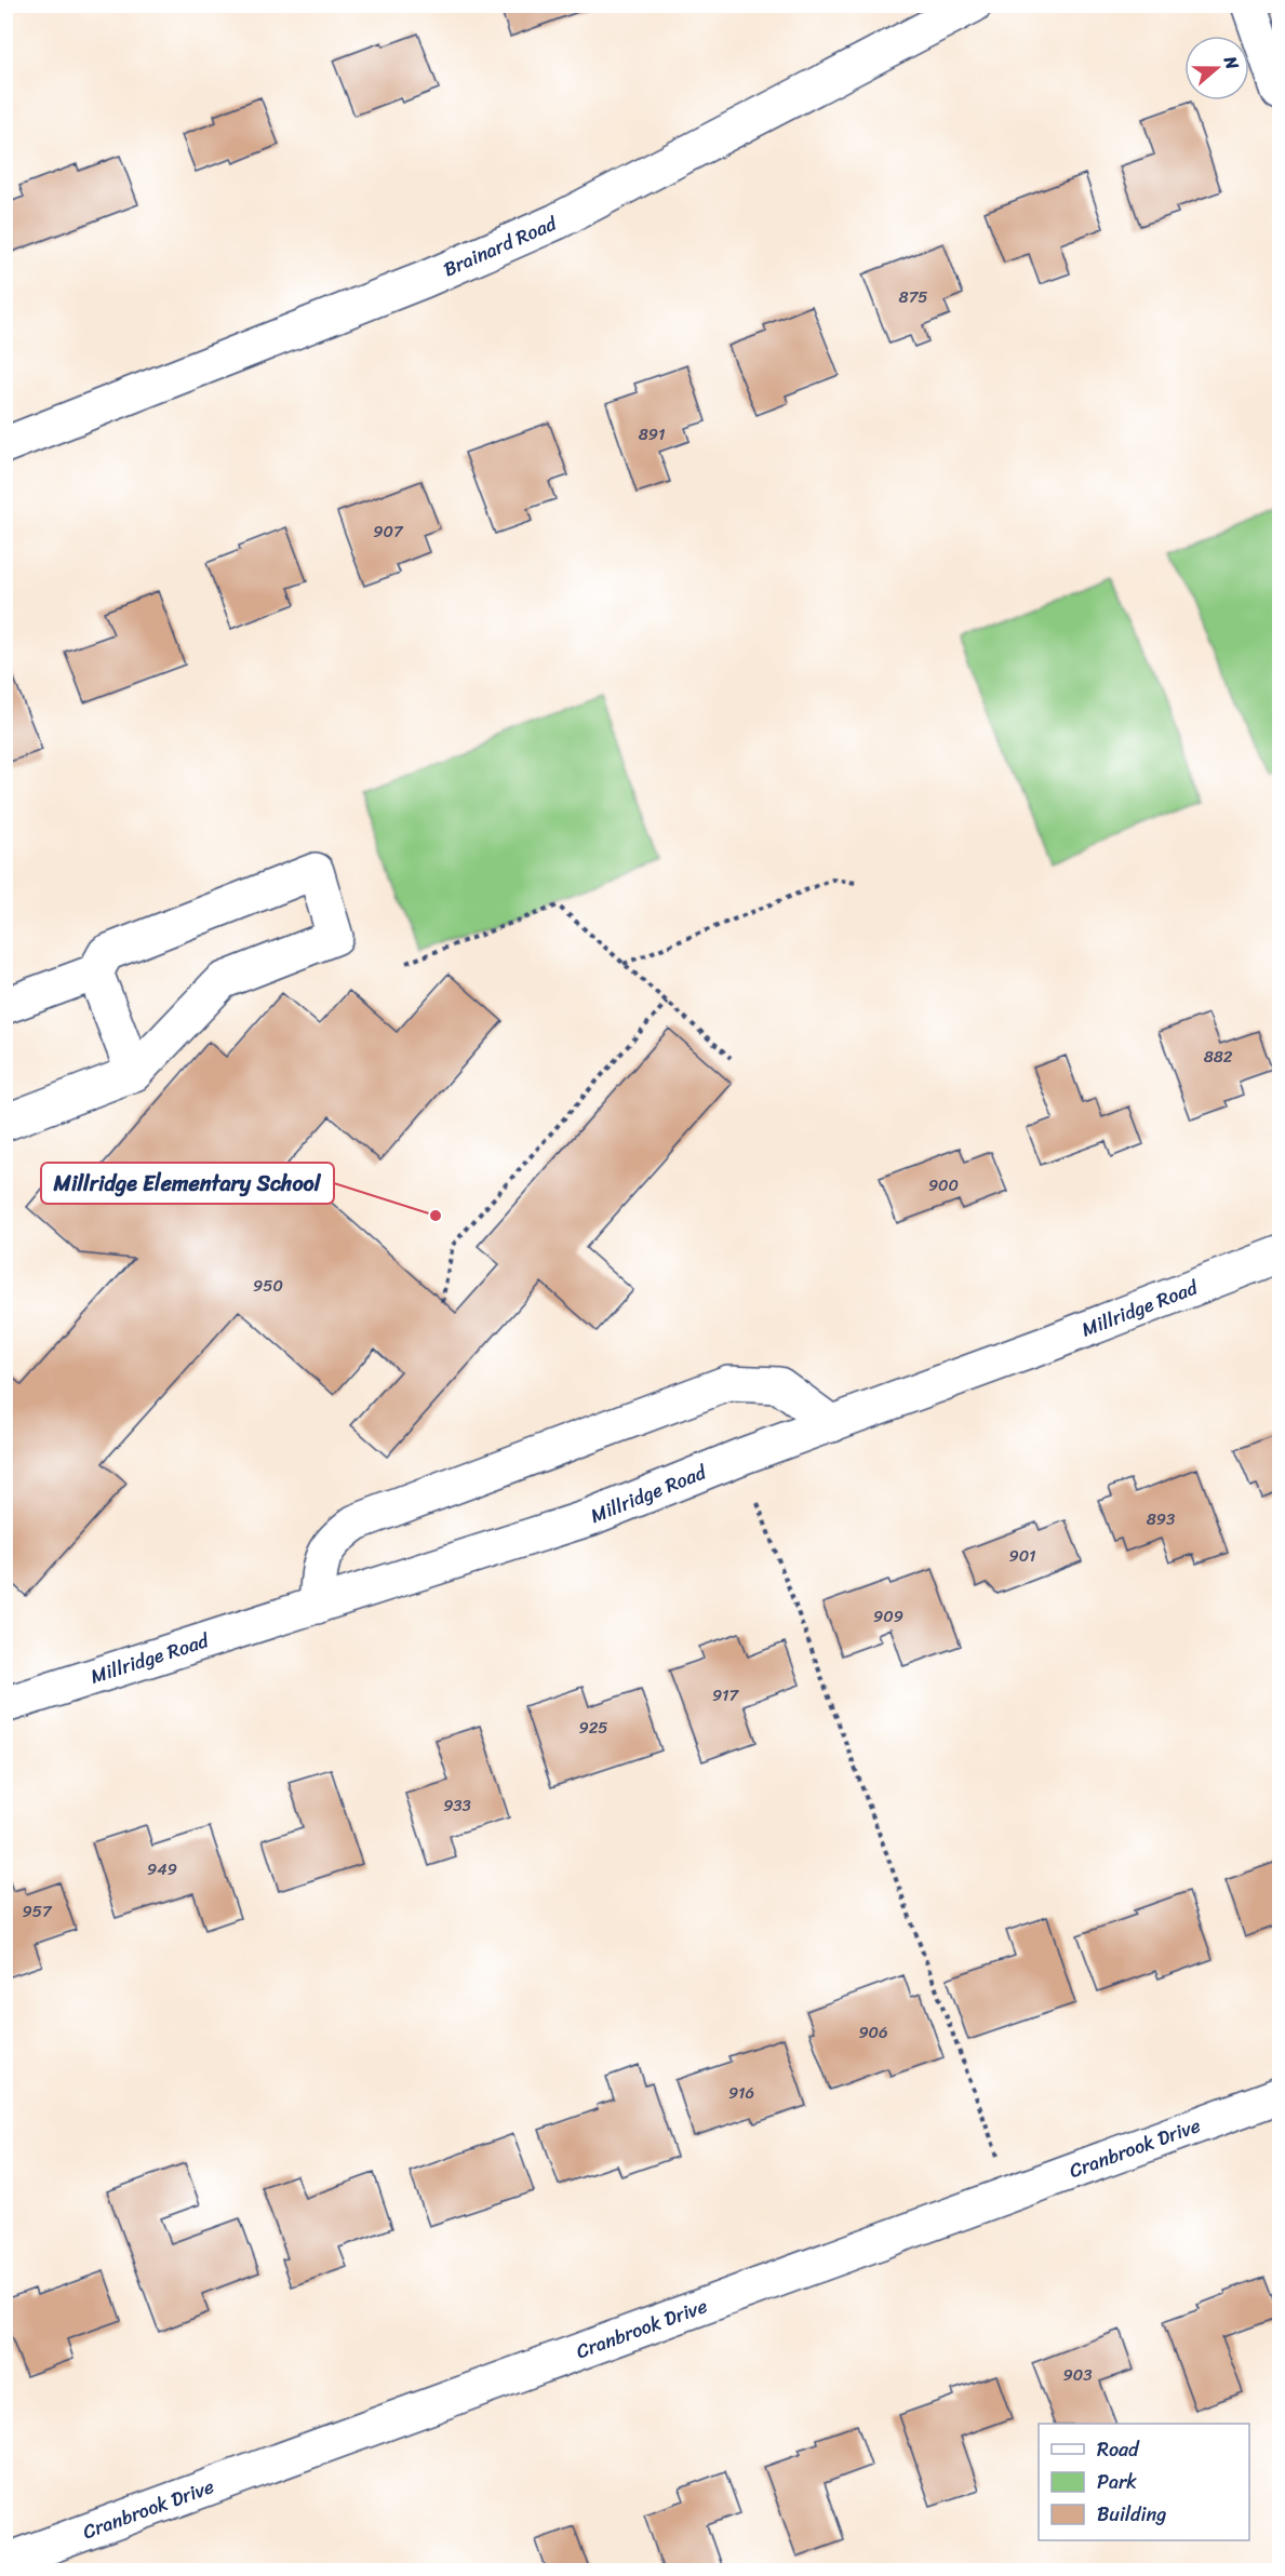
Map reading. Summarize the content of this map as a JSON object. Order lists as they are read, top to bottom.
{
  "streets": {
    "street": ["Brainard Road", "Millridge Road", "Cranbrook Drive"]
  },
  "places": ["Millridge Elementary School"],
  "house_numbers": [
    "875",
    "891",
    "907",
    "882",
    "900",
    "950",
    "893",
    "901",
    "909",
    "917",
    "925",
    "933",
    "949",
    "957",
    "906",
    "916",
    "903"
  ],
  "legend": ["Road", "Park", "Building"],
  "north": "right"
}
